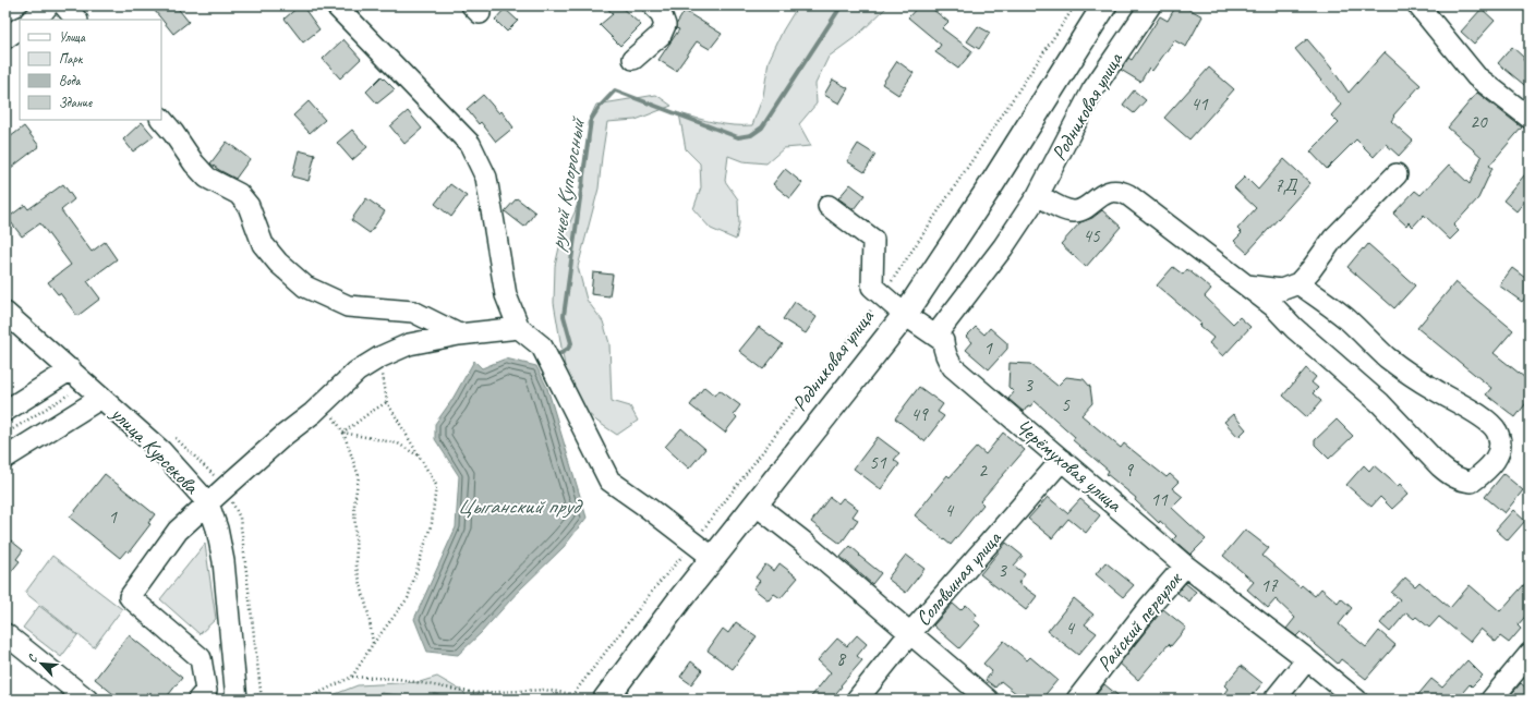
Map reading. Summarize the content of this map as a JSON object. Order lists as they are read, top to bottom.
{
  "streets": {
    "main road": ["Родниковая улица"],
    "street": [
      "улица Курсекова",
      "Черёмуховая улица",
      "Соловьиная улица",
      "Райский переулок"
    ]
  },
  "crossings": [
    ["Родниковая улица", "Черёмуховая улица"],
    ["Черёмуховая улица", "Соловьиная улица"],
    ["Черёмуховая улица", "Райский переулок"]
  ],
  "water": ["ручей Купоросный", "Цыганский пруд"],
  "house_numbers": [
    "41",
    "20",
    "7Д",
    "45",
    "1",
    "3",
    "5",
    "49",
    "51",
    "2",
    "9",
    "11",
    "4",
    "1",
    "3",
    "17",
    "4",
    "8"
  ],
  "legend": [
    "Улица",
    "Парк",
    "Вода",
    "Здание"
  ],
  "north": "top left"
}
